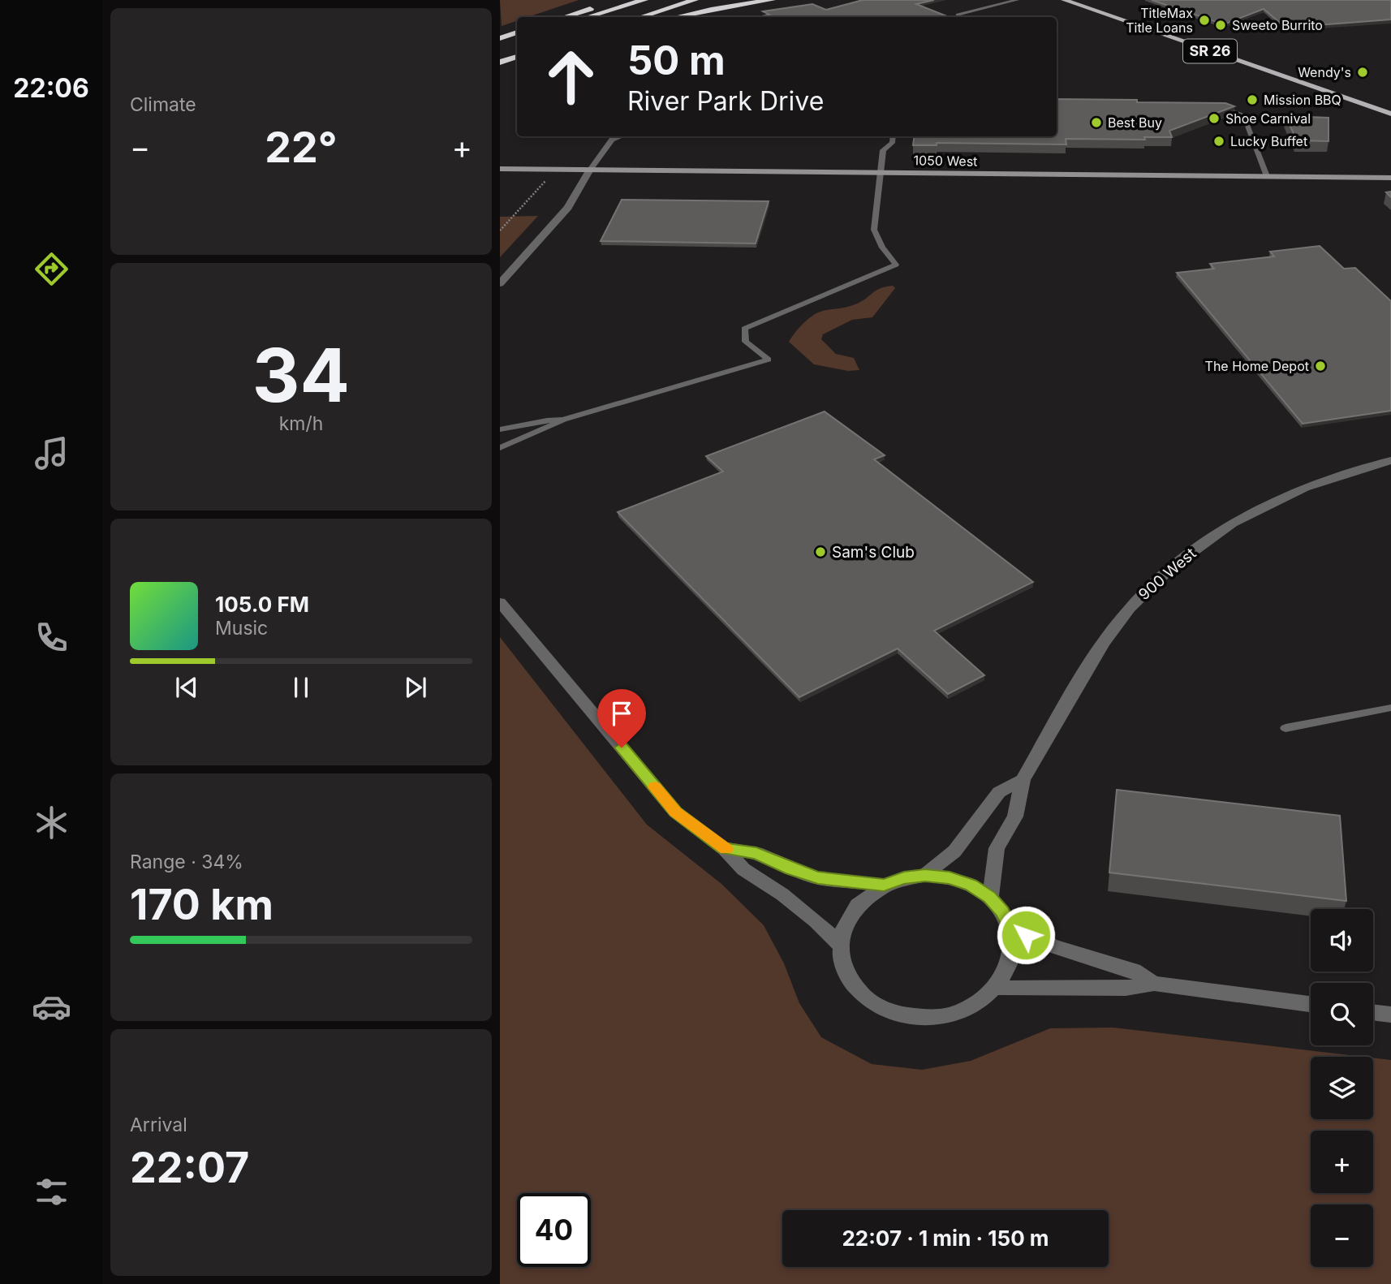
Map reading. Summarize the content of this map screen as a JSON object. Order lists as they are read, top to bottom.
{
  "streets": {
    "main road": ["SR 26", "1050 West"],
    "street": ["900 West"]
  },
  "places": [
    "TitleMax Title Loans",
    "Sweeto Burrito",
    "Wendy's",
    "Mission BBQ",
    "Shoe Carnival",
    "Best Buy",
    "Lucky Buffet",
    "The Home Depot",
    "Sam's Club"
  ],
  "page": {
    "tabs": "22:06",
    "tile": [
      "Climate",
      ["34", "km/h"],
      ["Range · 34%", "170 km"],
      ["Arrival", "22:07"]
    ],
    "turn": ["50 m", "River Park Drive"],
    "heat": ["−", "22°", "+"],
    "song": ["105.0 FM", "Music"],
    "map_buttons": ["+", "−"],
    "limit": "40",
    "trip": "22:07 · 1 min · 150 m"
  }
}
